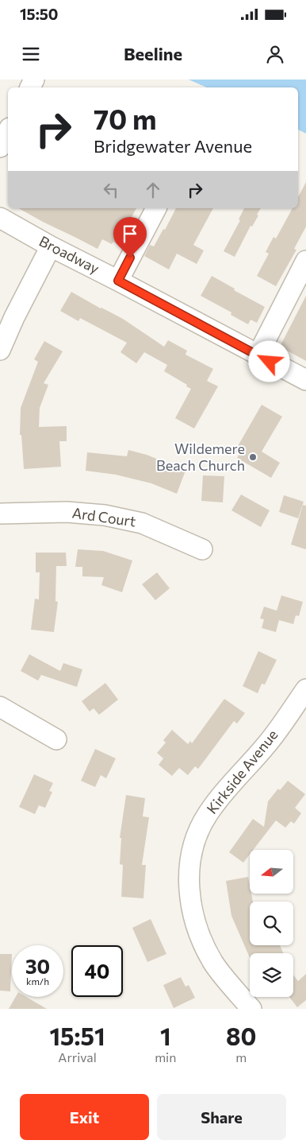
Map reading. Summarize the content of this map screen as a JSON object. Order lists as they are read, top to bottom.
{
  "streets": {
    "street": ["Broadway", "Ard Court", "Kirkside Avenue"]
  },
  "places": ["Wildemere Beach Church"],
  "north": "left",
  "page": {
    "status": "15:50",
    "header": "Beeline",
    "turn": ["70 m", "Bridgewater Avenue"],
    "speed": "30 km/h",
    "limit": "40",
    "eta": [
      "15:51",
      "Arrival",
      "1",
      "min",
      "80",
      "m"
    ],
    "buttons": ["Exit", "Share"]
  }
}
